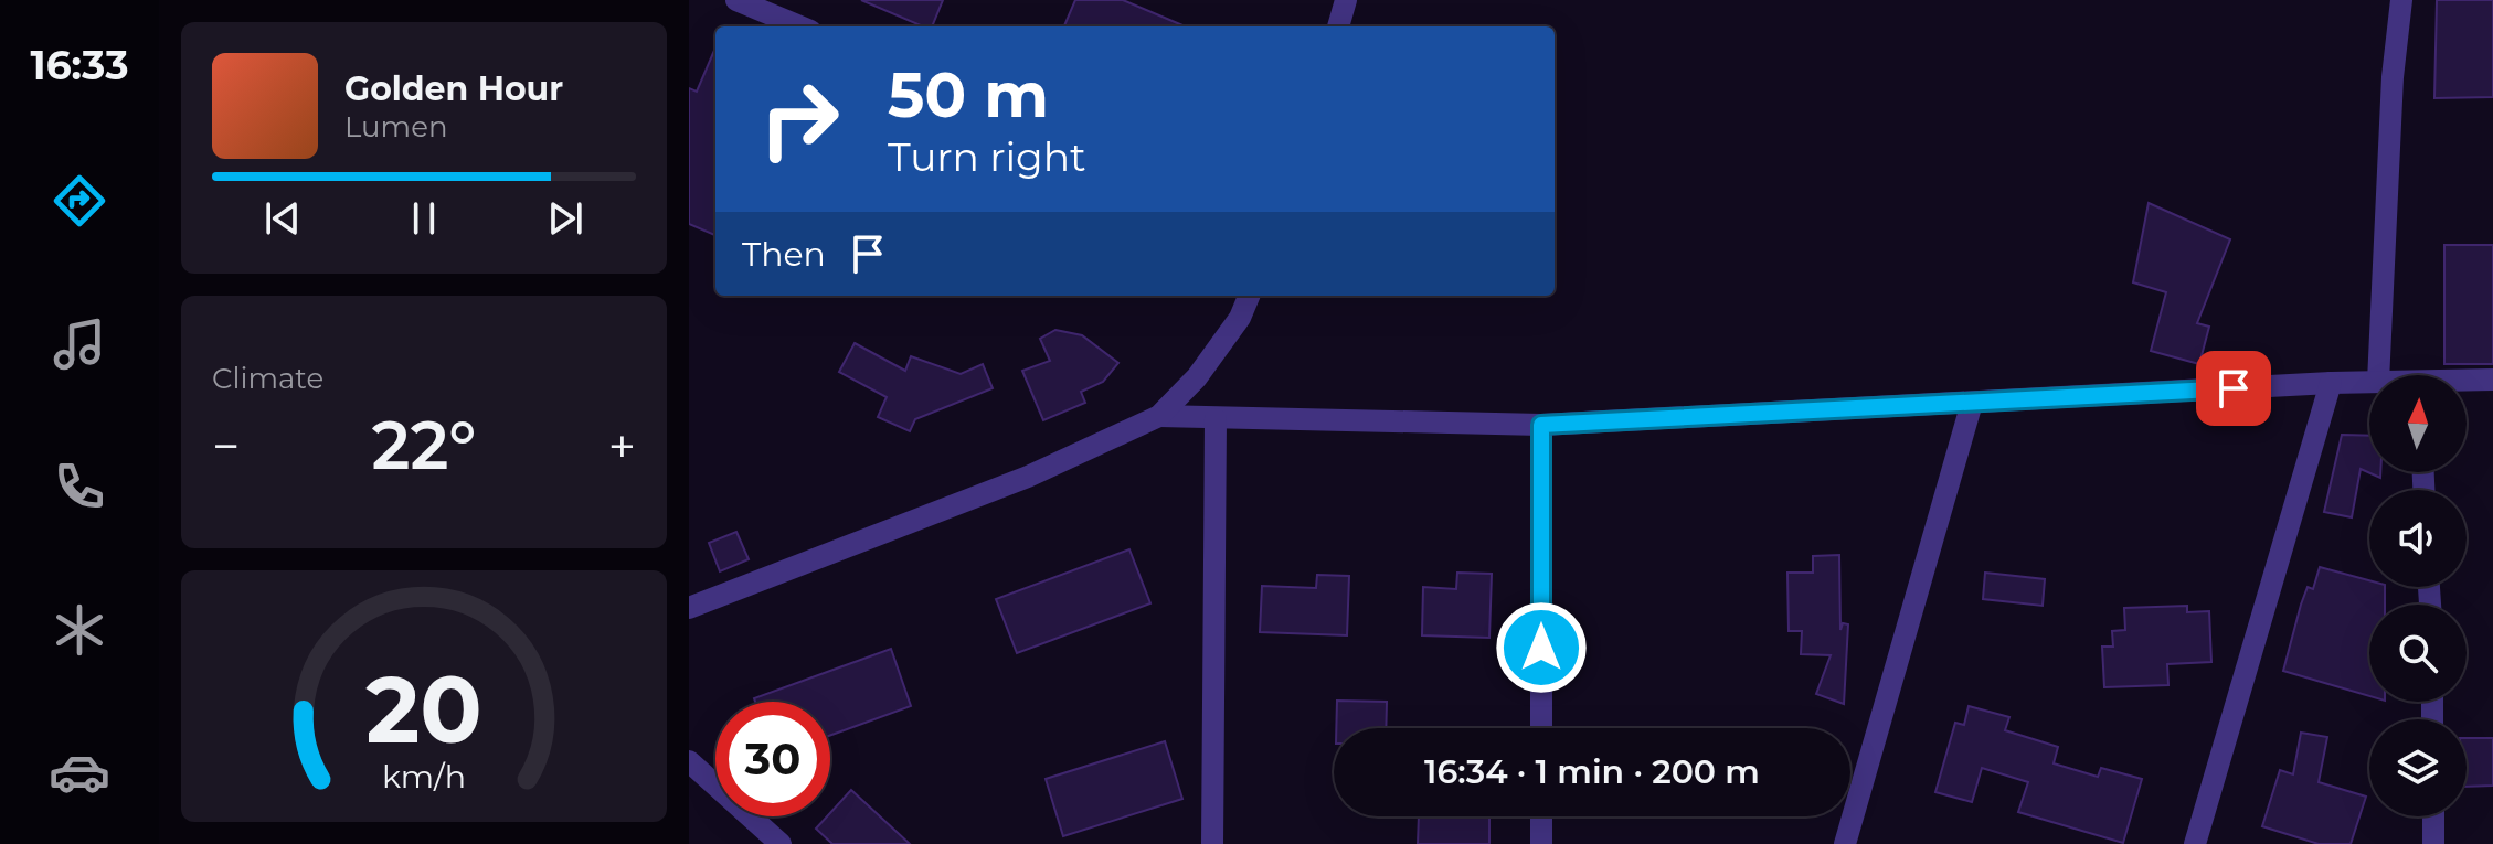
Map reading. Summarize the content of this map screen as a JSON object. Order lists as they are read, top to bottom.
{
  "north": "top",
  "page": {
    "tabs": "16:33",
    "turn": ["50 m", "Turn right"],
    "song": ["Golden Hour", "Lumen"],
    "then": "Then",
    "tile": "Climate",
    "heat": ["−", "22°", "+"],
    "limit": "30",
    "trip": "16:34 · 1 min · 200 m",
    "gauge": ["20", "km/h"]
  }
}
